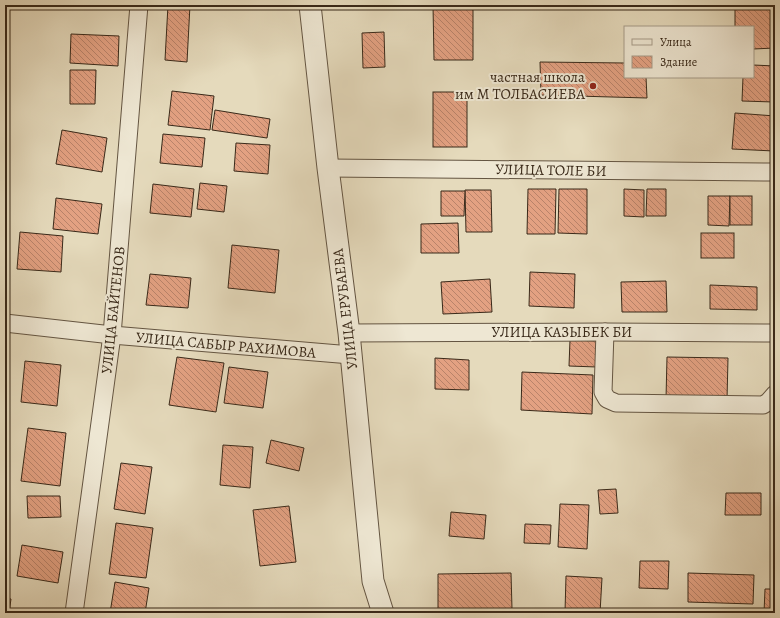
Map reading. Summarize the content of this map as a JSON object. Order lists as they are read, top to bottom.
{
  "streets": {
    "street": [
      "УЛИЦА ТОЛЕ БИ",
      "УЛИЦА ЕРУБАЕВА",
      "УЛИЦА БАЙТЕНОВ",
      "УЛИЦА КАЗЫБЕК БИ",
      "УЛИЦА САБЫР РАХИМОВА"
    ]
  },
  "crossings": [
    ["УЛИЦА ТОЛЕ БИ", "УЛИЦА ЕРУБАЕВА"],
    ["УЛИЦА ЕРУБАЕВА", "УЛИЦА КАЗЫБЕК БИ"],
    ["УЛИЦА ЕРУБАЕВА", "УЛИЦА САБЫР РАХИМОВА"],
    ["УЛИЦА БАЙТЕНОВ", "УЛИЦА САБЫР РАХИМОВА"]
  ],
  "places": ["частная школа им М ТОЛБАСИЕВА"],
  "legend": ["Улица", "Здание"]
}
